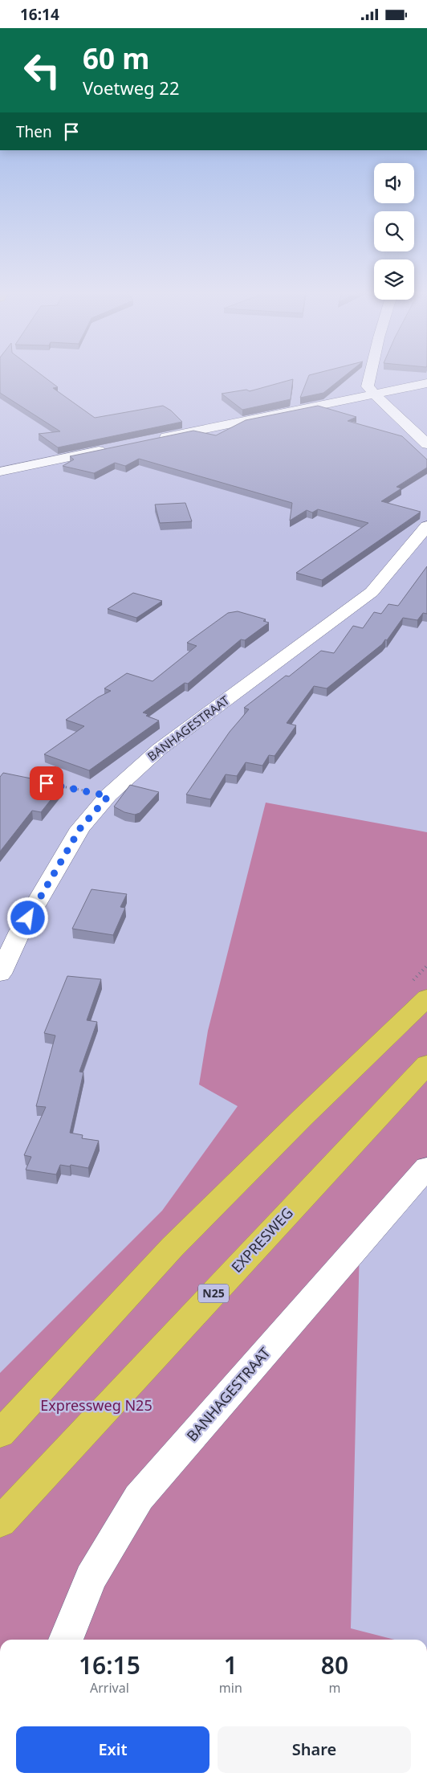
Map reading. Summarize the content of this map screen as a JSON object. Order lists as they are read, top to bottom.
{
  "streets": {
    "highway": ["EXPRESWEG", "N25"],
    "street": ["BANHAGESTRAAT"]
  },
  "parks": ["Expressweg N25"],
  "page": {
    "status": "16:14",
    "turn": ["60 m", "Voetweg 22"],
    "then": "Then",
    "eta": [
      "16:15",
      "Arrival",
      "1",
      "min",
      "80",
      "m"
    ],
    "buttons": ["Exit", "Share"]
  }
}
